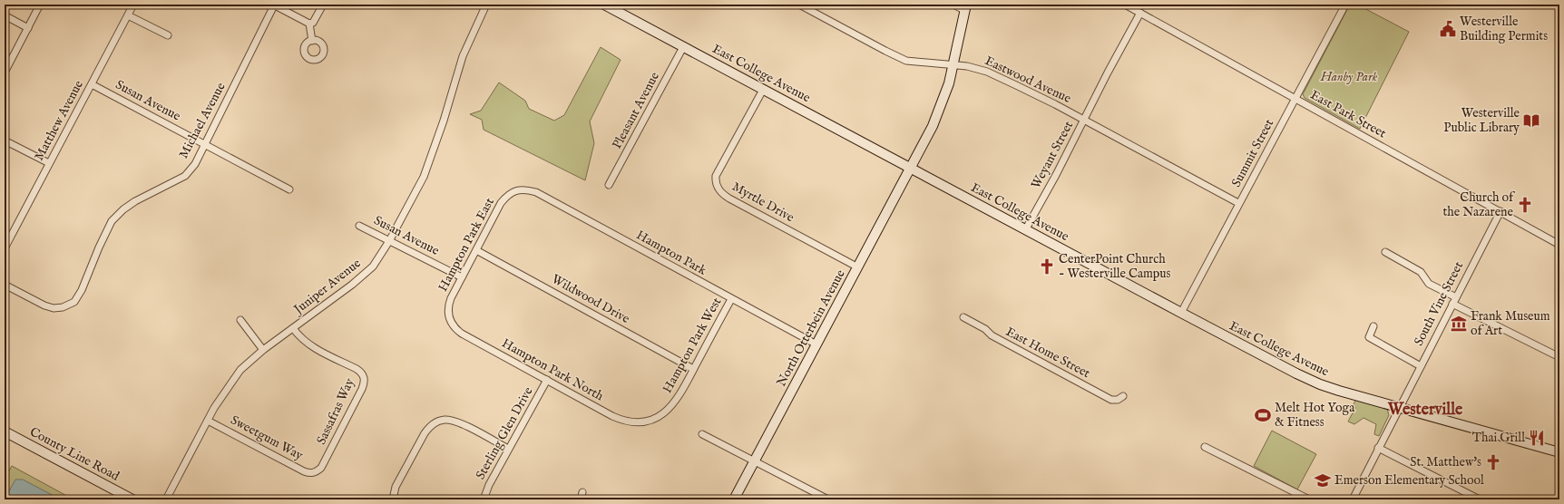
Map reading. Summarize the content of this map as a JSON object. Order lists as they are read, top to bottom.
{
  "streets": {
    "street": [
      "East College Avenue",
      "Eastwood Avenue",
      "Susan Avenue",
      "Pleasant Avenue",
      "East Park Street",
      "Matthew Avenue",
      "Michael Avenue",
      "Summit Street",
      "Weyant Street",
      "Myrtle Drive",
      "Hampton Park East",
      "Hampton Park",
      "Juniper Avenue",
      "Wildwood Drive",
      "South Vine Street",
      "North Otterbein Avenue",
      "Hampton Park West",
      "East Home Street",
      "Hampton Park North",
      "Sassafras Way",
      "Sterling Glen Drive",
      "Sweetgum Way",
      "County Line Road"
    ]
  },
  "crossings": [
    ["East College Avenue", "Pleasant Avenue"],
    ["East College Avenue", "Summit Street"],
    ["East College Avenue", "Weyant Street"],
    ["East College Avenue", "Myrtle Drive"],
    ["East College Avenue", "South Vine Street"],
    ["East College Avenue", "North Otterbein Avenue"],
    ["Eastwood Avenue", "Summit Street"],
    ["Eastwood Avenue", "Weyant Street"],
    ["Eastwood Avenue", "North Otterbein Avenue"],
    ["Susan Avenue", "Matthew Avenue"],
    ["Susan Avenue", "Michael Avenue"],
    ["Susan Avenue", "Hampton Park East"],
    ["Susan Avenue", "Juniper Avenue"],
    ["East Park Street", "Summit Street"],
    ["East Park Street", "Weyant Street"],
    ["East Park Street", "South Vine Street"],
    ["Myrtle Drive", "North Otterbein Avenue"],
    ["Hampton Park East", "Hampton Park"],
    ["Hampton Park East", "Wildwood Drive"],
    ["Hampton Park East", "Hampton Park North"],
    ["Hampton Park", "North Otterbein Avenue"],
    ["Hampton Park", "Hampton Park West"],
    ["Juniper Avenue", "Sassafras Way"],
    ["Juniper Avenue", "Sweetgum Way"],
    ["Wildwood Drive", "Hampton Park West"],
    ["Hampton Park West", "Hampton Park North"],
    ["Hampton Park North", "Sterling Glen Drive"],
    ["Sassafras Way", "Sweetgum Way"]
  ],
  "districts": ["Westerville"],
  "parks": ["Hanby Park"],
  "places": {
    "public building": ["Westerville Building Permits"],
    "library": ["Westerville Public Library"],
    "church": ["Church of the Nazarene", "CenterPoint Church - Westerville Campus", "St. Matthew's"],
    "museum": ["Frank Museum of Art"],
    "sports": ["Melt Hot Yoga & Fitness"],
    "restaurant": ["Thai Grill"],
    "school or university": ["Emerson Elementary School"]
  }
}
